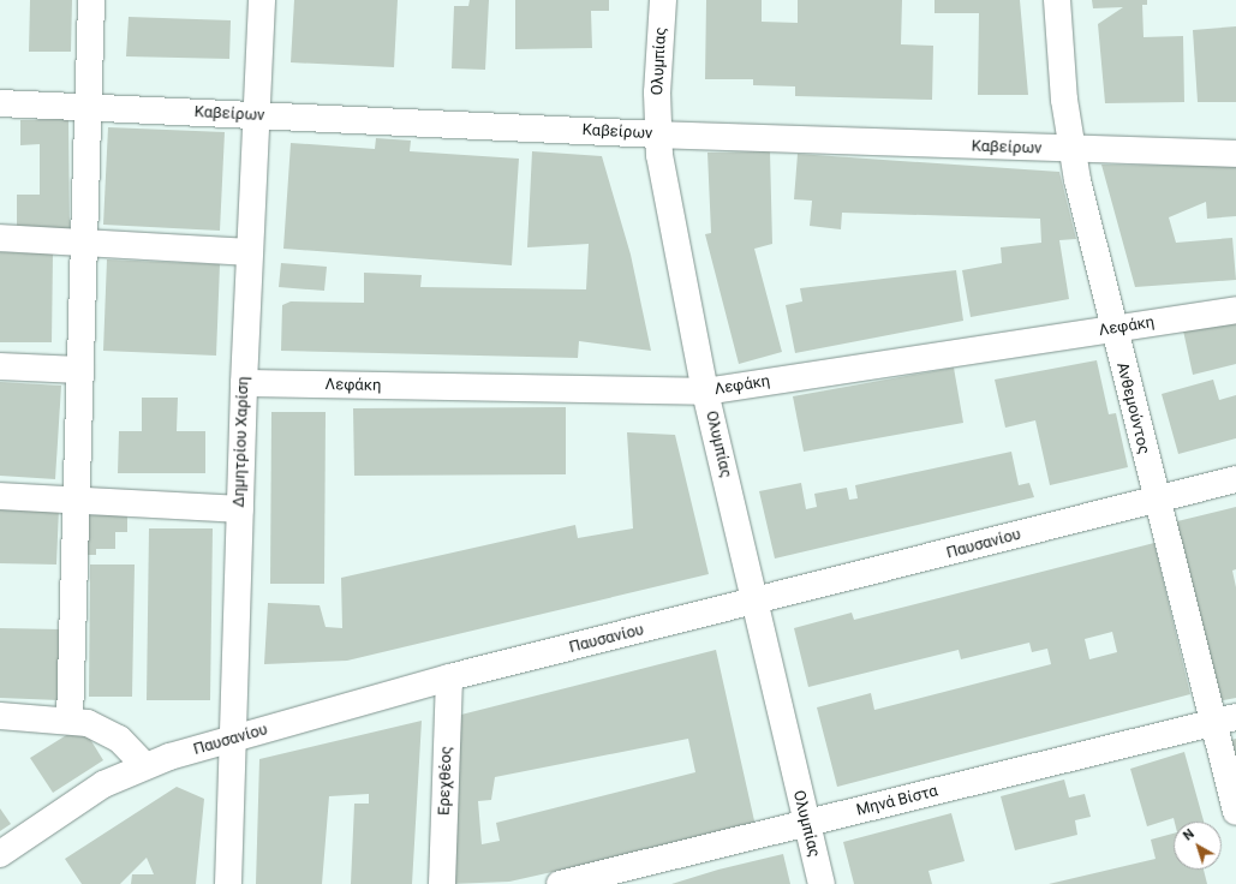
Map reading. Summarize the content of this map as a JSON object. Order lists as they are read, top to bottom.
{
  "streets": {
    "street": [
      "Ολυμπίας",
      "Καβείρων",
      "Λεφάκη",
      "Ανθεμούντος",
      "Δημητρίου Χαρίση",
      "Παυσανίου",
      "Ερεχθέος",
      "Μηνά Βίστα"
    ]
  },
  "crossings": [
    ["Ολυμπίας", "Καβείρων"],
    ["Ολυμπίας", "Λεφάκη"],
    ["Ολυμπίας", "Παυσανίου"],
    ["Ολυμπίας", "Μηνά Βίστα"],
    ["Καβείρων", "Ανθεμούντος"],
    ["Καβείρων", "Δημητρίου Χαρίση"],
    ["Λεφάκη", "Ανθεμούντος"],
    ["Λεφάκη", "Δημητρίου Χαρίση"],
    ["Ανθεμούντος", "Παυσανίου"],
    ["Ανθεμούντος", "Μηνά Βίστα"],
    ["Δημητρίου Χαρίση", "Παυσανίου"],
    ["Παυσανίου", "Ερεχθέος"]
  ],
  "north": "top left"
}
